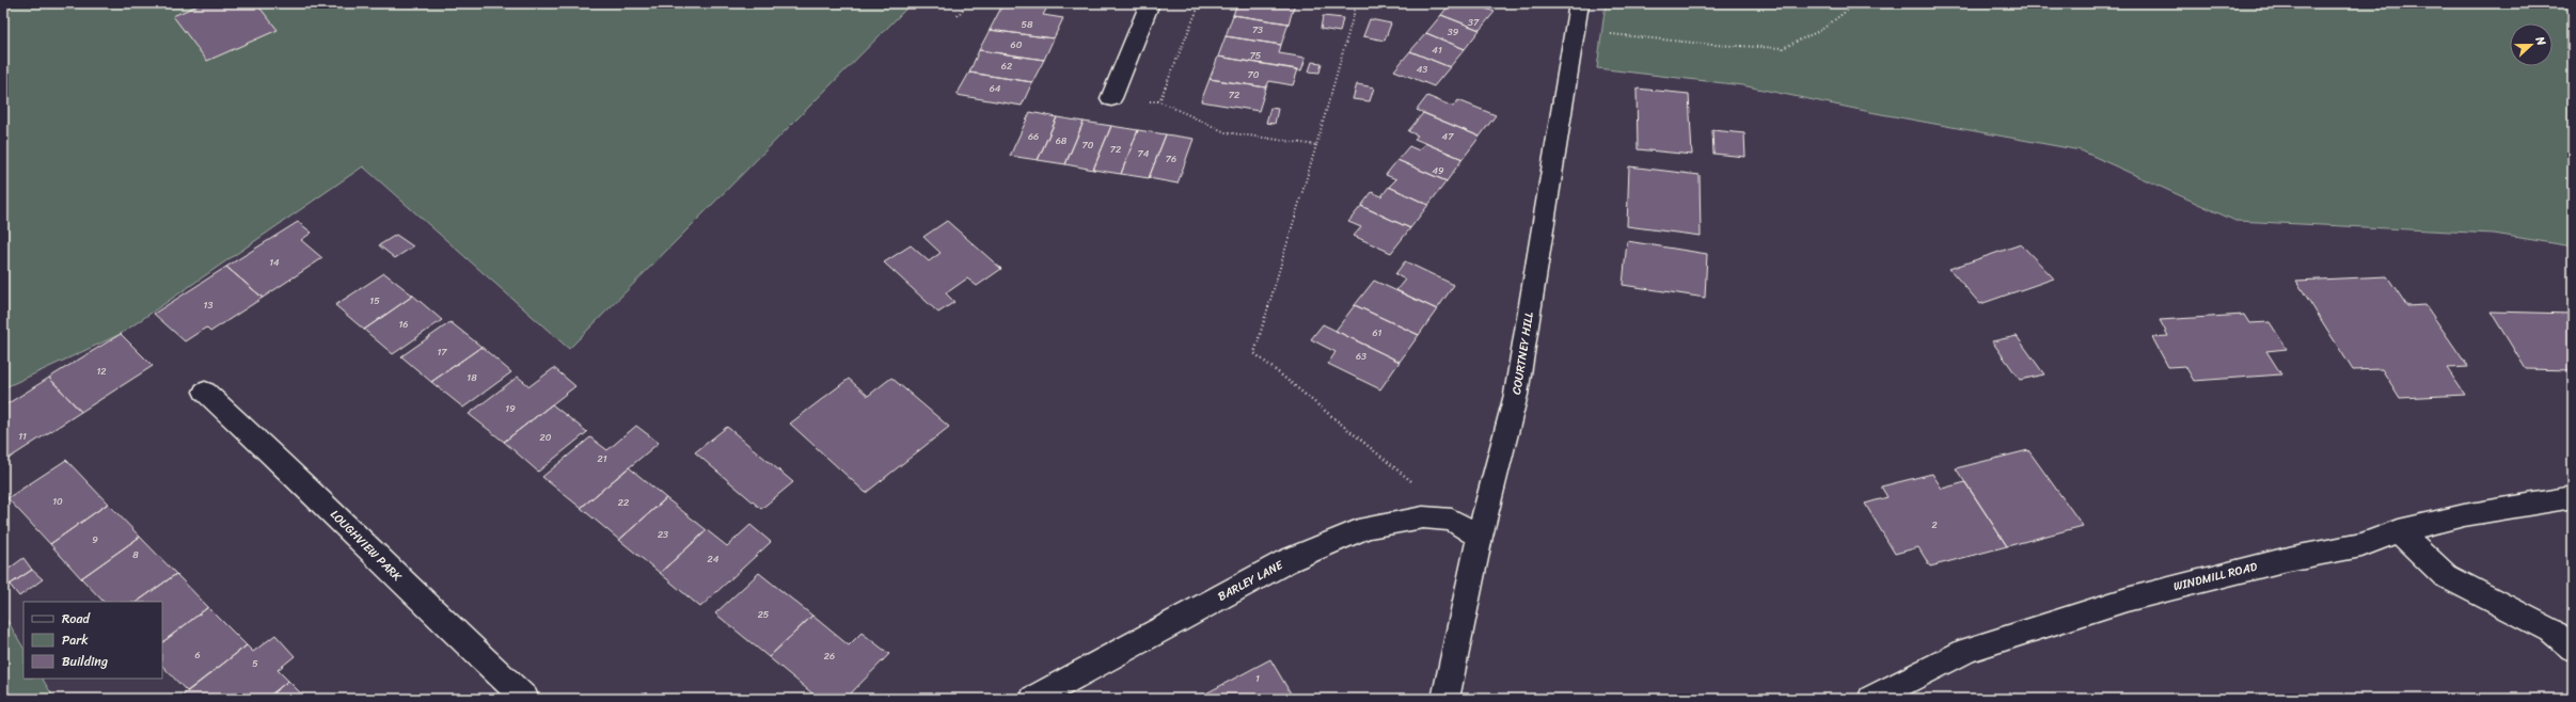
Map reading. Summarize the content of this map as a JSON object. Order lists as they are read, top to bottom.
{
  "streets": {
    "street": [
      "COURTNEY HILL",
      "LOUGHVIEW PARK",
      "WINDMILL ROAD",
      "BARLEY LANE"
    ]
  },
  "crossings": [
    ["COURTNEY HILL", "BARLEY LANE"]
  ],
  "house_numbers": [
    "37",
    "58",
    "73",
    "39",
    "60",
    "41",
    "75",
    "62",
    "43",
    "70",
    "64",
    "72",
    "66",
    "47",
    "68",
    "70",
    "72",
    "74",
    "76",
    "49",
    "14",
    "15",
    "13",
    "16",
    "61",
    "17",
    "63",
    "12",
    "18",
    "19",
    "11",
    "20",
    "21",
    "10",
    "22",
    "2",
    "23",
    "9",
    "8",
    "24",
    "25",
    "6",
    "26",
    "5",
    "1"
  ],
  "legend": ["Road", "Park", "Building"],
  "north": "right"
}
